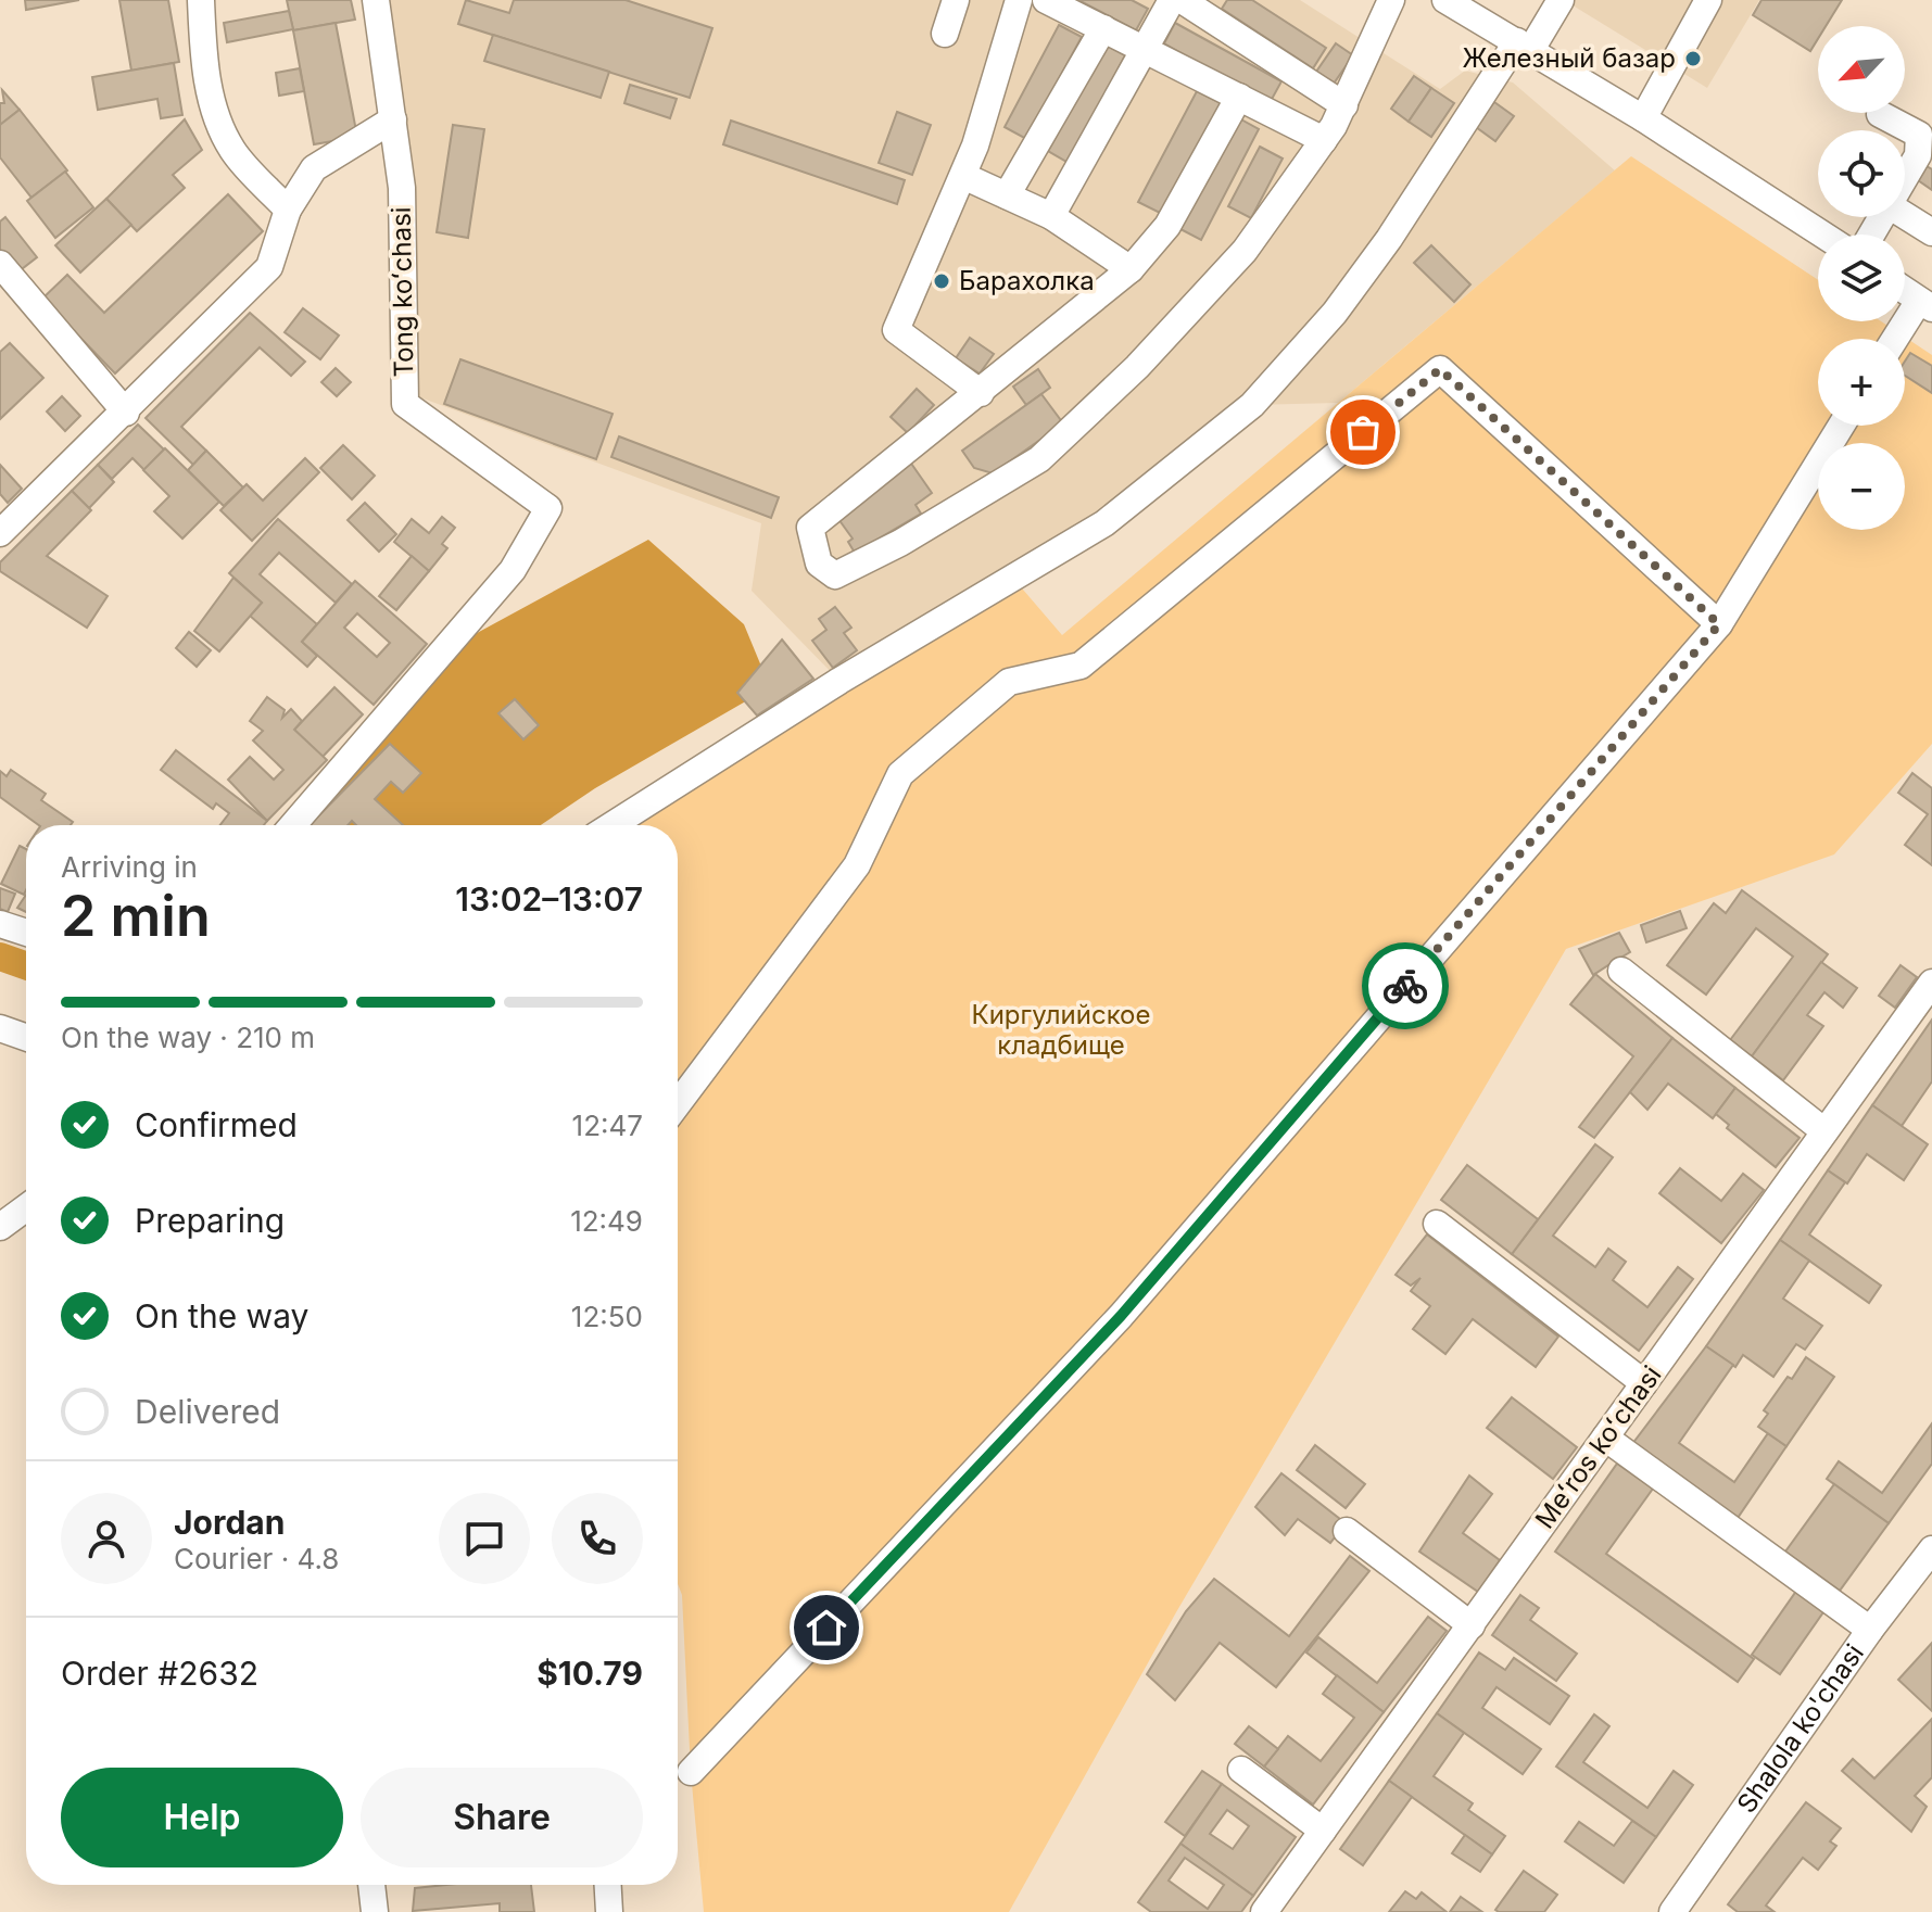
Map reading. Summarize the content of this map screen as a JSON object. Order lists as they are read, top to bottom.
{
  "streets": {
    "street": ["Tong koʻchasi", "Meʻros koʻchasi", "Shalola ko'chasi"]
  },
  "parks": ["Киргулийское кладбище"],
  "places": ["Железный базар", "Барахолка"],
  "north": "bottom left",
  "page": {
    "map_buttons": ["+", "−"],
    "heading": ["2 min", "Arriving in", "13:02–13:07"],
    "panel": [
      "Jordan",
      "Courier · 4.8",
      "Order #2632",
      "$10.79"
    ],
    "bar": "On the way · 210 m",
    "list": [
      ["Confirmed", "12:47"],
      ["Preparing", "12:49"],
      ["On the way", "12:50"],
      "Delivered"
    ],
    "buttons": ["Help", "Share"]
  }
}
